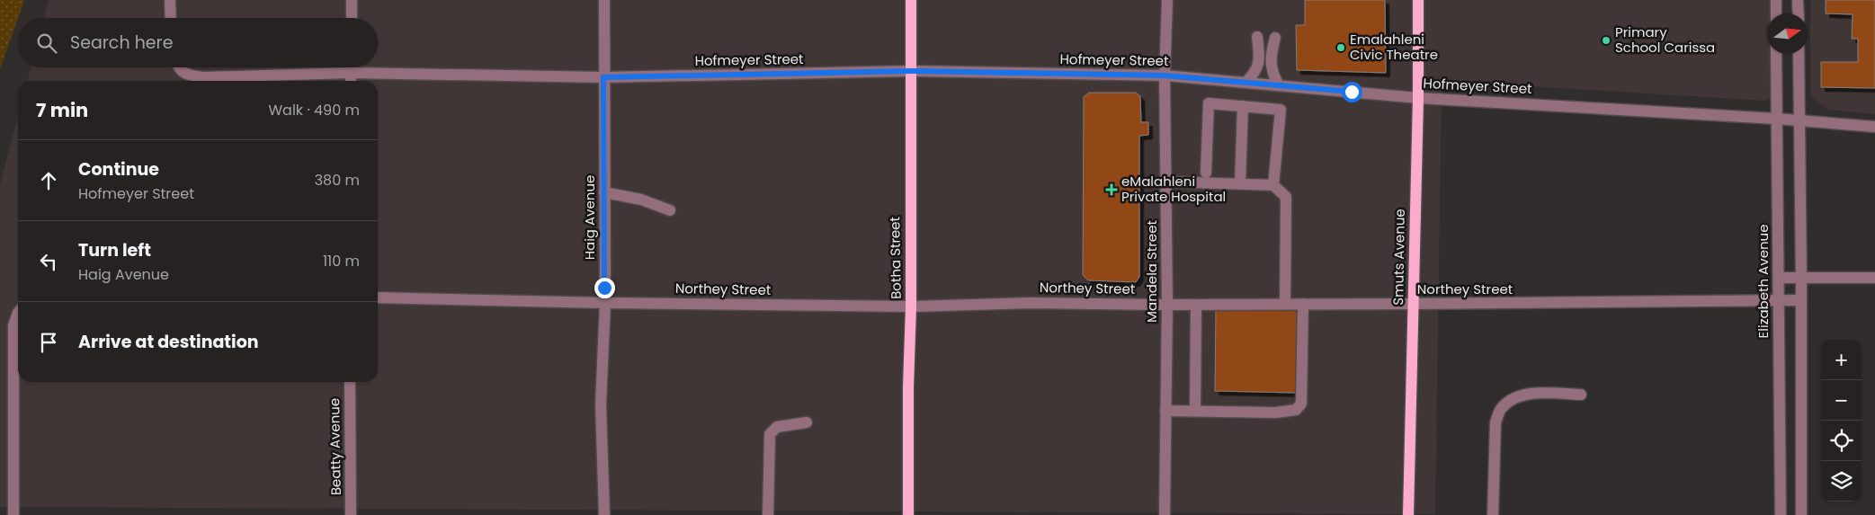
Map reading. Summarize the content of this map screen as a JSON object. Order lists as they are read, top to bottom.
{
  "streets": {
    "main road": ["Smuts Avenue", "Botha Street"],
    "street": [
      "Hofmeyer Street",
      "Haig Avenue",
      "Mandela Street",
      "Elizabeth Avenue",
      "Northey Street",
      "Beatty Avenue"
    ]
  },
  "crossings": [
    ["Hofmeyer Street", "Haig Avenue"],
    ["Hofmeyer Street", "Smuts Avenue"],
    ["Hofmeyer Street", "Botha Street"],
    ["Hofmeyer Street", "Mandela Street"],
    ["Hofmeyer Street", "Elizabeth Avenue"],
    ["Haig Avenue", "Northey Street"],
    ["Smuts Avenue", "Northey Street"],
    ["Botha Street", "Northey Street"],
    ["Mandela Street", "Northey Street"],
    ["Elizabeth Avenue", "Northey Street"]
  ],
  "places": {
    "other": ["Primary School Carissa", "Emalahleni Civic Theatre"],
    "health": ["eMalahleni Private Hospital"]
  },
  "north": "right",
  "page": {
    "search": "Search here",
    "heading": ["7 min", "Walk · 490 m"],
    "list": [
      ["Continue", "Hofmeyer Street", "380 m"],
      ["Turn left", "Haig Avenue", "110 m"],
      "Arrive at destination"
    ],
    "map_buttons": ["+", "−"]
  }
}
